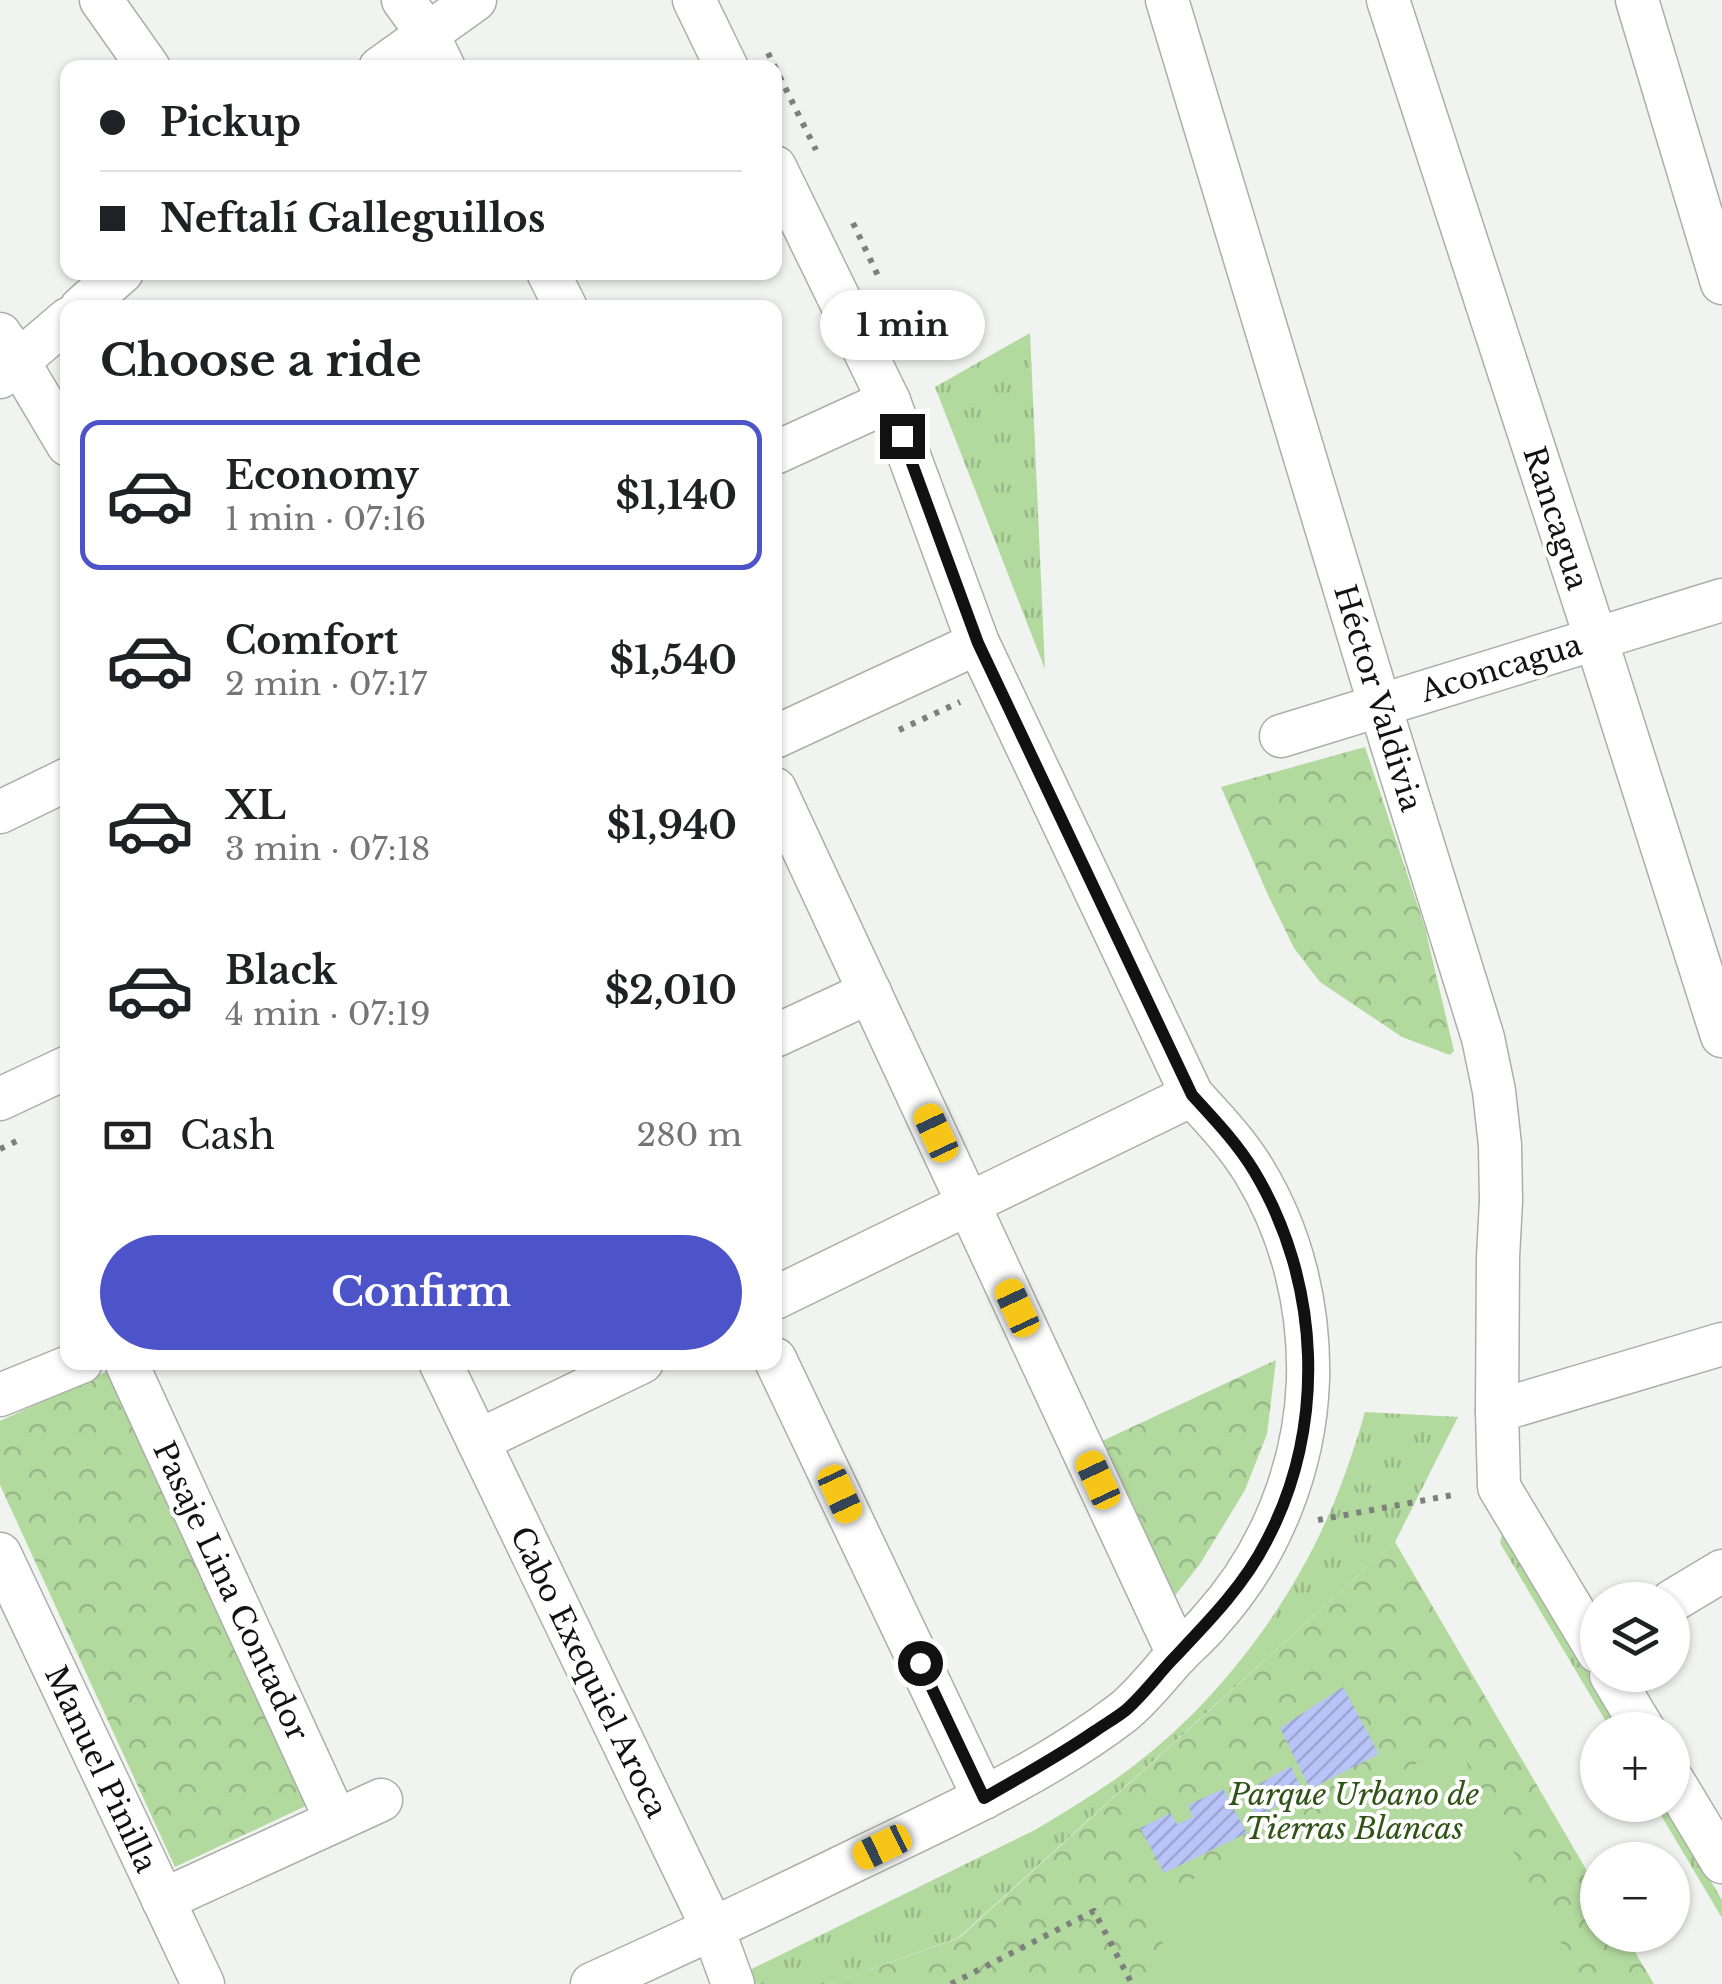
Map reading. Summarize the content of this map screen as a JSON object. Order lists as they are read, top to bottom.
{
  "streets": {
    "street": [
      "Rancagua",
      "Aconcagua",
      "Héctor Valdivia",
      "Pasaje Lina Contador",
      "Cabo Exequiel Aroca",
      "Manuel Pinilla"
    ]
  },
  "crossings": [
    ["Rancagua", "Aconcagua"],
    ["Aconcagua", "Héctor Valdivia"]
  ],
  "parks": ["Parque Urbano de Tierras Blancas"],
  "page": {
    "banner": ["Pickup", "Neftalí Galleguillos"],
    "bubble": "1 min",
    "heading": "Choose a ride",
    "list": [
      {
        "name": "Economy",
        "note": "1 min · 07:16",
        "value": "$1,140"
      },
      {
        "name": "Comfort",
        "note": "2 min · 07:17",
        "value": "$1,540"
      },
      {
        "name": "XL",
        "note": "3 min · 07:18",
        "value": "$1,940"
      },
      {
        "name": "Black",
        "note": "4 min · 07:19",
        "value": "$2,010"
      }
    ],
    "pay": ["Cash", "280 m"],
    "buttons": "Confirm",
    "map_buttons": ["+", "−"]
  }
}
